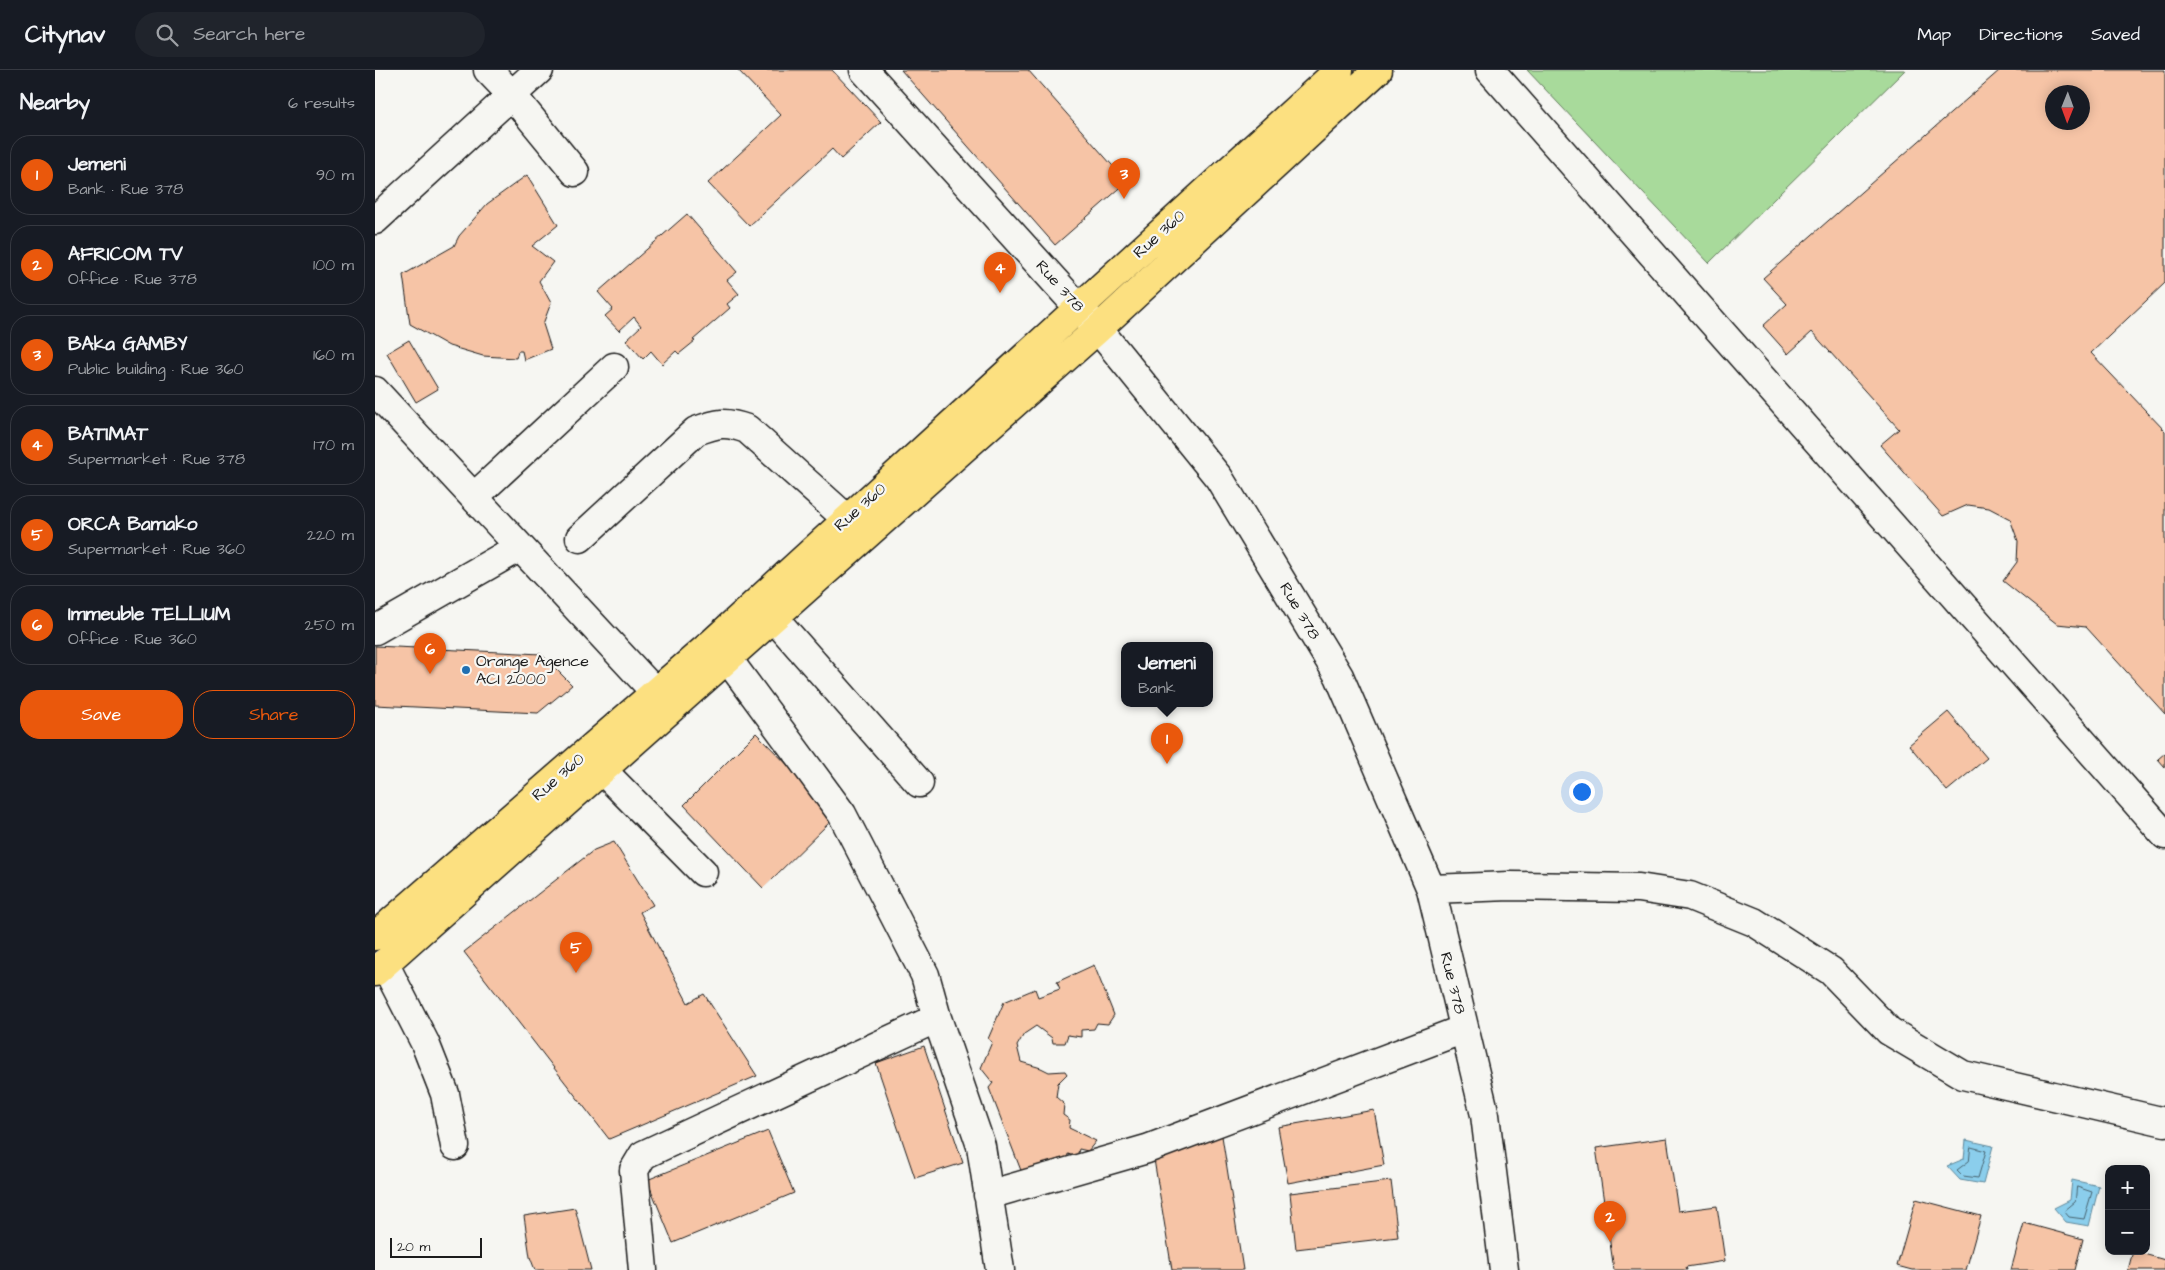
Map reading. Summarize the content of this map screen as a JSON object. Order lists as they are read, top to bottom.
{
  "streets": {
    "main road": ["Rue 360"],
    "street": ["Rue 378"]
  },
  "crossings": [
    ["Rue 360", "Rue 378"]
  ],
  "places": ["Orange Agence ACI 2000"],
  "scale_bar": "20 m",
  "north": "bottom",
  "page": {
    "header": "Citynav",
    "search": "Search here",
    "nav": ["Map", "Directions", "Saved"],
    "heading": ["Nearby", "6 results"],
    "list": [
      {
        "mark": "1",
        "name": "Jemeni",
        "note": "Bank · Rue 378",
        "value": "90 m"
      },
      {
        "mark": "2",
        "name": "AFRICOM TV",
        "note": "Office · Rue 378",
        "value": "100 m"
      },
      {
        "mark": "3",
        "name": "BAka GAMBY",
        "note": "Public building · Rue 360",
        "value": "160 m"
      },
      {
        "mark": "4",
        "name": "BATIMAT",
        "note": "Supermarket · Rue 378",
        "value": "170 m"
      },
      {
        "mark": "5",
        "name": "ORCA Bamako",
        "note": "Supermarket · Rue 360",
        "value": "220 m"
      },
      {
        "mark": "6",
        "name": "Immeuble TELLIUM",
        "note": "Office · Rue 360",
        "value": "250 m"
      }
    ],
    "pins": [
      "3",
      "4",
      "6",
      "1",
      "5",
      "2"
    ],
    "popup": ["Jemeni", "Bank"],
    "buttons": ["Save", "Share"],
    "map_buttons": ["+", "−"],
    "scale": "20 m"
  }
}
